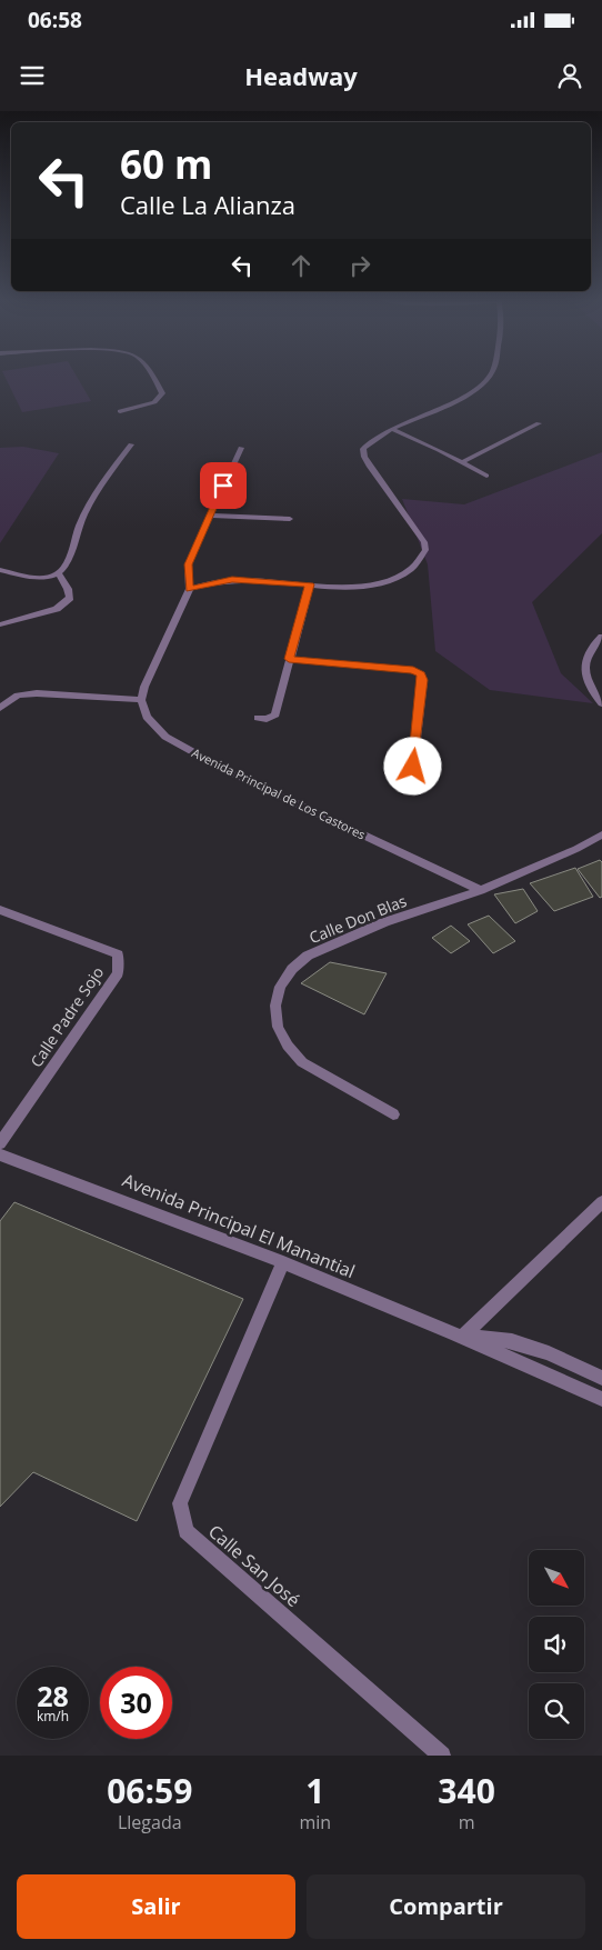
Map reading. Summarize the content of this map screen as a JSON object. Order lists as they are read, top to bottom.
{
  "streets": {
    "street": [
      "Avenida Principal de Los Castores",
      "Calle Don Blas",
      "Calle Padre Sojo",
      "Avenida Principal El Manantial",
      "Calle San José"
    ]
  },
  "crossings": [
    ["Avenida Principal de Los Castores", "Calle Don Blas"],
    ["Avenida Principal El Manantial", "Calle San José"]
  ],
  "north": "bottom right",
  "page": {
    "status": "06:58",
    "header": "Headway",
    "turn": ["60 m", "Calle La Alianza"],
    "speed": "28 km/h",
    "limit": "30",
    "eta": [
      "06:59",
      "Llegada",
      "1",
      "min",
      "340",
      "m"
    ],
    "buttons": ["Salir", "Compartir"]
  }
}
